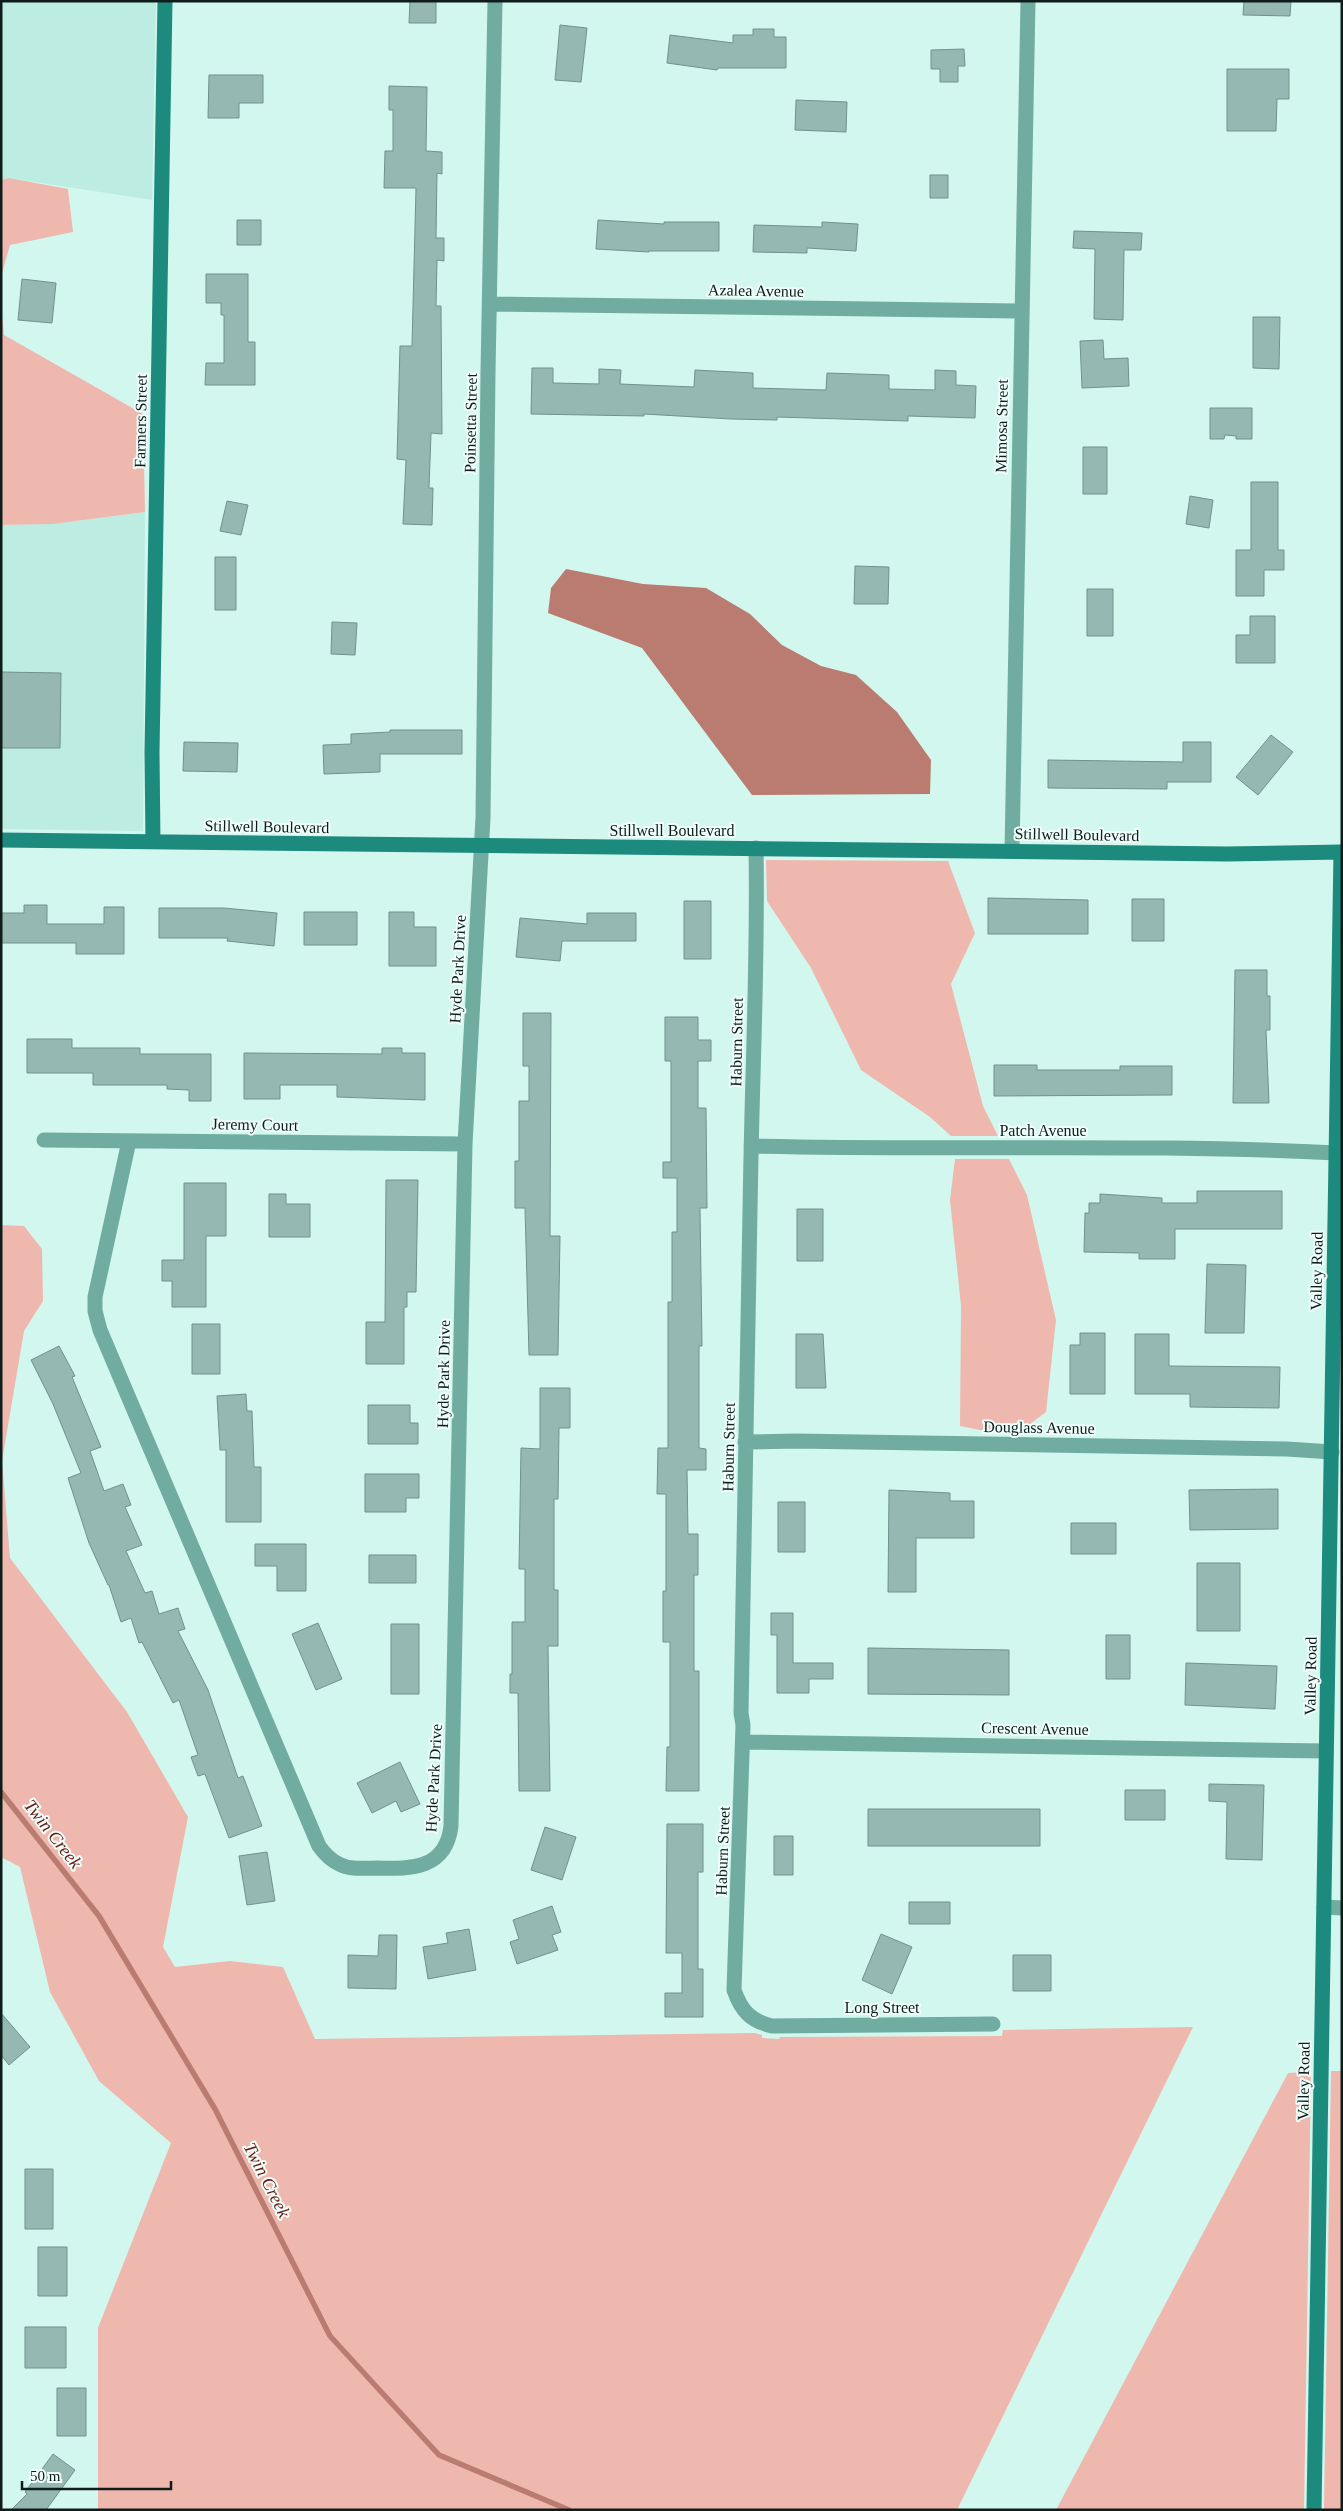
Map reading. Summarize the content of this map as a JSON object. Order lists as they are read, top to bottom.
{
  "streets": {
    "street": [
      "Azalea Avenue",
      "Farmers Street",
      "Poinsetta Street",
      "Mimosa Street",
      "Stillwell Boulevard",
      "Hyde Park Drive",
      "Haburn Street",
      "Jeremy Court",
      "Patch Avenue",
      "Valley Road",
      "Douglass Avenue",
      "Crescent Avenue",
      "Long Street"
    ]
  },
  "crossings": [
    ["Azalea Avenue", "Poinsetta Street"],
    ["Azalea Avenue", "Mimosa Street"],
    ["Farmers Street", "Stillwell Boulevard"],
    ["Poinsetta Street", "Stillwell Boulevard"],
    ["Poinsetta Street", "Hyde Park Drive"],
    ["Mimosa Street", "Stillwell Boulevard"],
    ["Stillwell Boulevard", "Hyde Park Drive"],
    ["Stillwell Boulevard", "Haburn Street"],
    ["Stillwell Boulevard", "Valley Road"],
    ["Hyde Park Drive", "Jeremy Court"],
    ["Haburn Street", "Patch Avenue"],
    ["Haburn Street", "Douglass Avenue"],
    ["Haburn Street", "Crescent Avenue"],
    ["Haburn Street", "Long Street"],
    ["Patch Avenue", "Valley Road"],
    ["Valley Road", "Douglass Avenue"],
    ["Valley Road", "Crescent Avenue"]
  ],
  "water": ["Twin Creek"],
  "scale_bar": "50 m"
}
